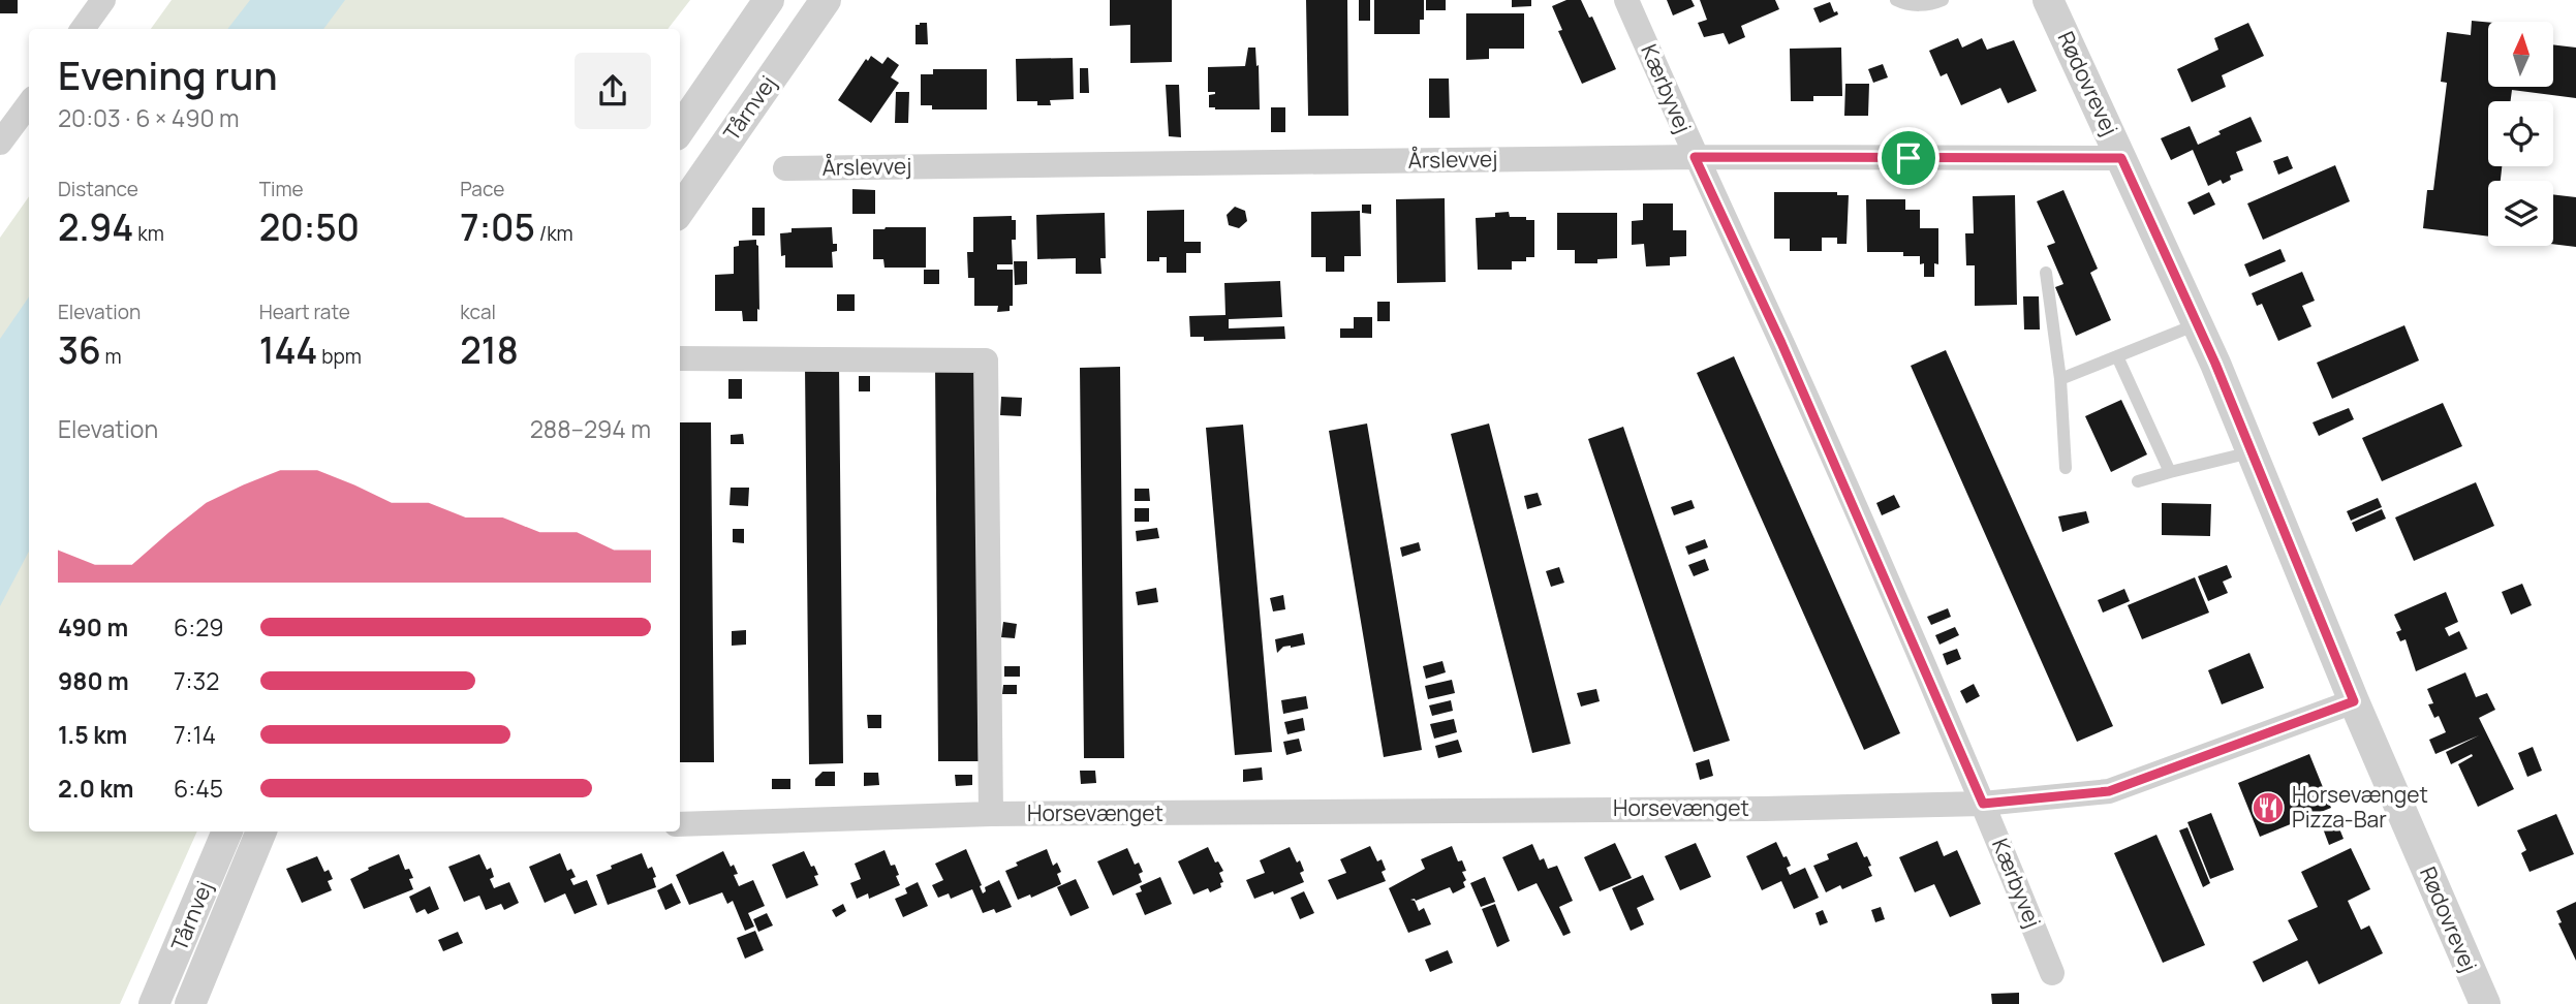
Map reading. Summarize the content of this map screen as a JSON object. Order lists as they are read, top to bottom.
{
  "streets": {
    "street": [
      "Rødovrevej",
      "Kærbyvej",
      "Tårnvej",
      "Årslevvej",
      "Horsevænget"
    ]
  },
  "crossings": [
    ["Rødovrevej", "Årslevvej"],
    ["Rødovrevej", "Horsevænget"],
    ["Kærbyvej", "Årslevvej"],
    ["Kærbyvej", "Horsevænget"]
  ],
  "places": {
    "restaurant": ["Horsevænget Pizza-Bar"]
  },
  "north": "top",
  "page": {
    "heading": ["Evening run", "20:03 · 6 × 490 m"],
    "stats": [
      ["Distance", "2.94 km"],
      ["Time", "20:50"],
      ["Pace", "7:05 /km"],
      ["Elevation", "36 m"],
      ["Heart rate", "144 bpm"],
      ["kcal", "218"]
    ],
    "chart": ["Elevation", "288–294 m"],
    "list": [
      {
        "name": "490 m",
        "note": "6:29"
      },
      {
        "name": "980 m",
        "note": "7:32"
      },
      {
        "name": "1.5 km",
        "note": "7:14"
      },
      {
        "name": "2.0 km",
        "note": "6:45"
      }
    ]
  }
}
